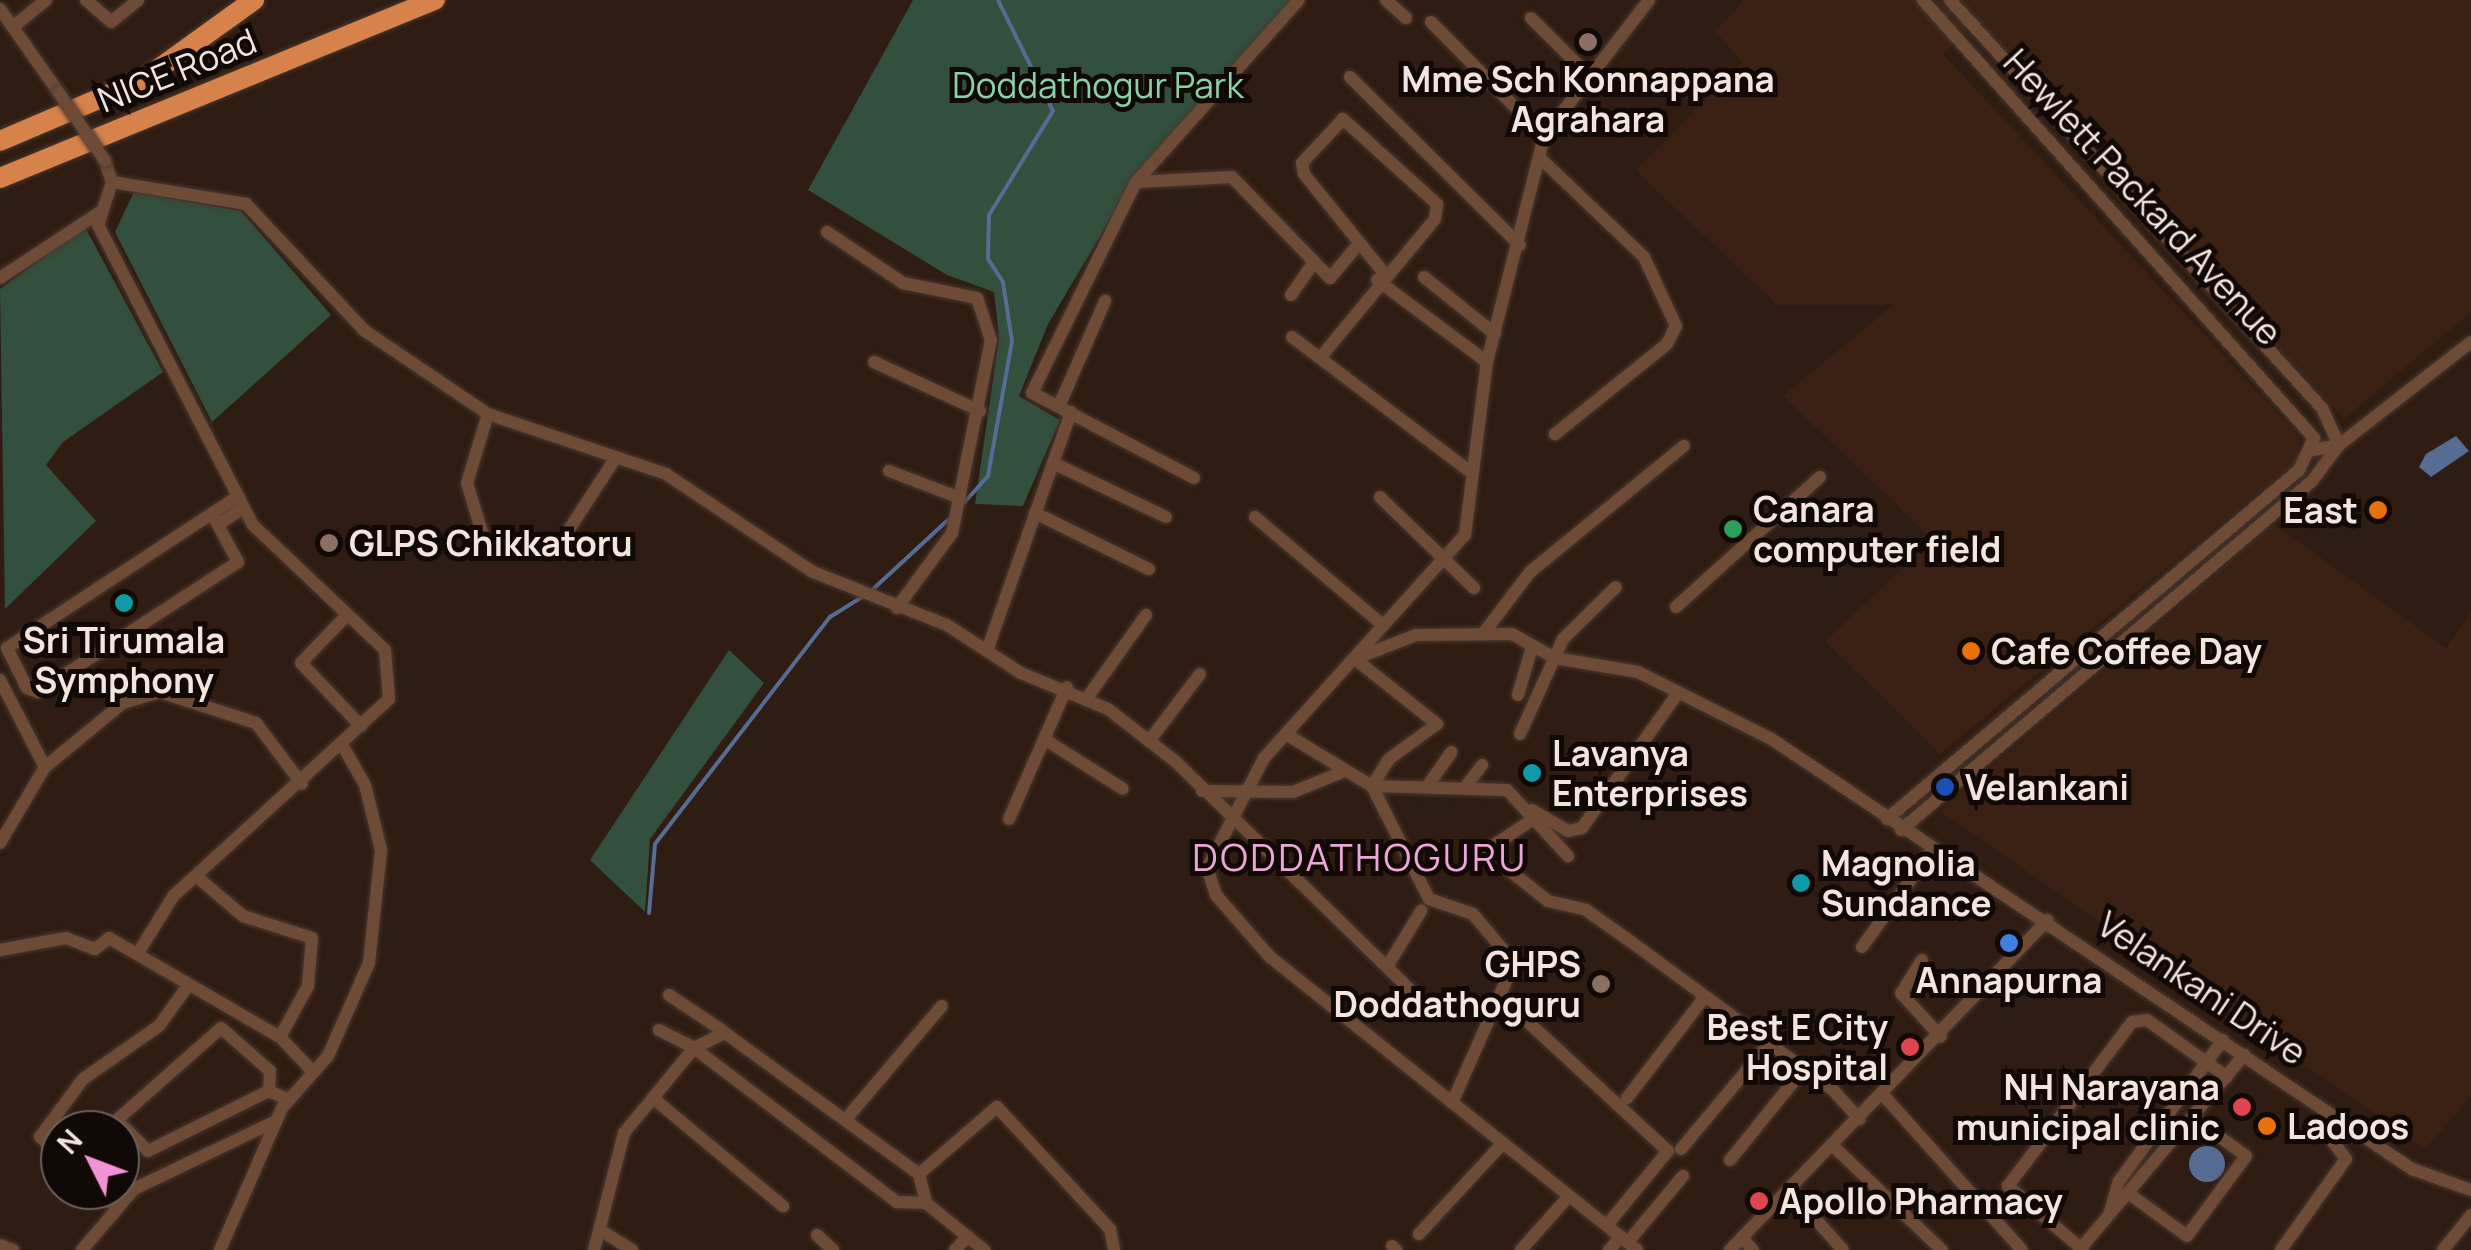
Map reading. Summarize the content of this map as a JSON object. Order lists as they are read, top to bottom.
{
  "streets": {
    "highway": ["NICE Road"],
    "street": ["Hewlett Packard Avenue", "Velankani Drive"]
  },
  "districts": ["DODDATHOGURU"],
  "parks": ["Doddathogur Park"],
  "places": [
    "Mme Sch Konnappana Agrahara",
    "East",
    "Canara computer field",
    "GLPS Chikkatoru",
    "Sri Tirumala Symphony",
    "Cafe Coffee Day",
    "Lavanya Enterprises",
    "Velankani",
    "Magnolia Sundance",
    "Annapurna",
    "GHPS Doddathoguru",
    "Best E City Hospital",
    "NH Narayana municipal clinic",
    "Ladoos",
    "Apollo Pharmacy"
  ],
  "north": "top left"
}
